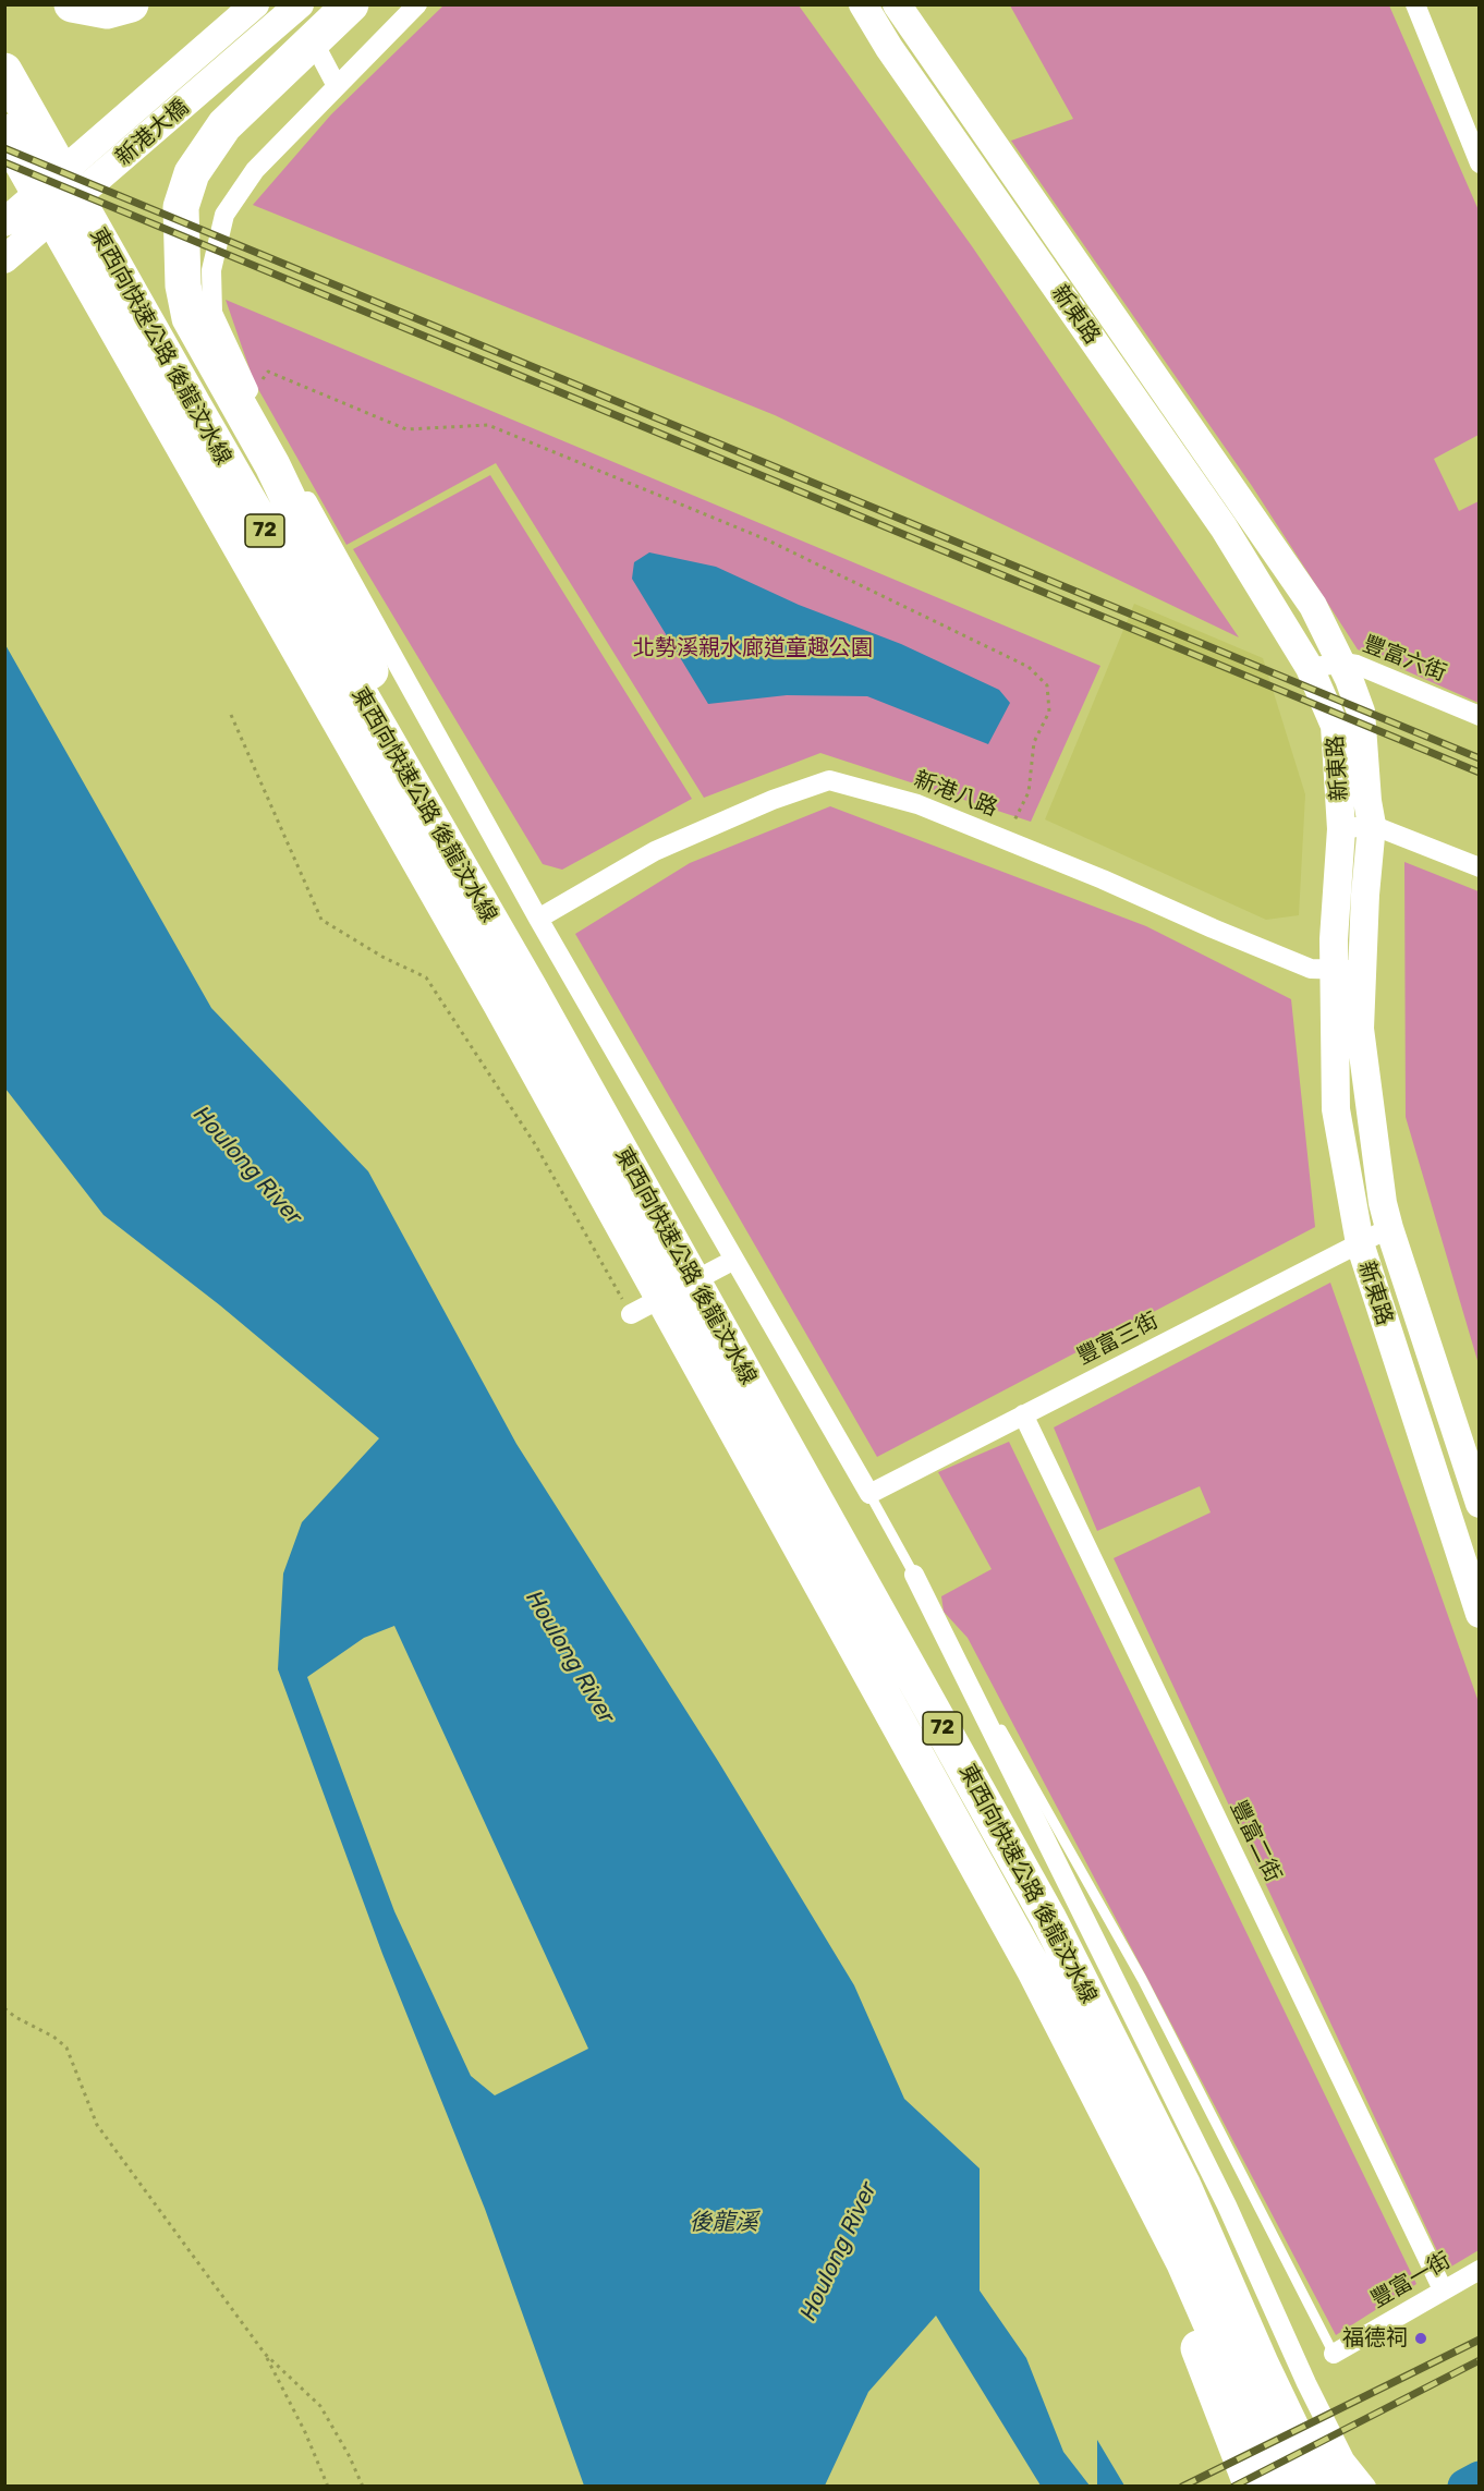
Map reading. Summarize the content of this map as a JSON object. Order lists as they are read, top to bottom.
{
  "streets": {
    "highway": ["東西向快速公路 後龍汶水線", "72"],
    "main road": ["新港大橋", "新東路"],
    "street": [
      "豐富六街",
      "新港八路",
      "豐富三街",
      "豐富二街",
      "豐富一街"
    ]
  },
  "crossings": [
    ["新東路", "豐富六街"],
    ["新東路", "新港八路"],
    ["新東路", "豐富三街"],
    ["豐富三街", "豐富二街"],
    ["豐富二街", "豐富一街"]
  ],
  "water": ["Houlong River", "後龍溪"],
  "parks": ["北勢溪親水廊道童趣公園"],
  "places": ["福德祠"]
}
